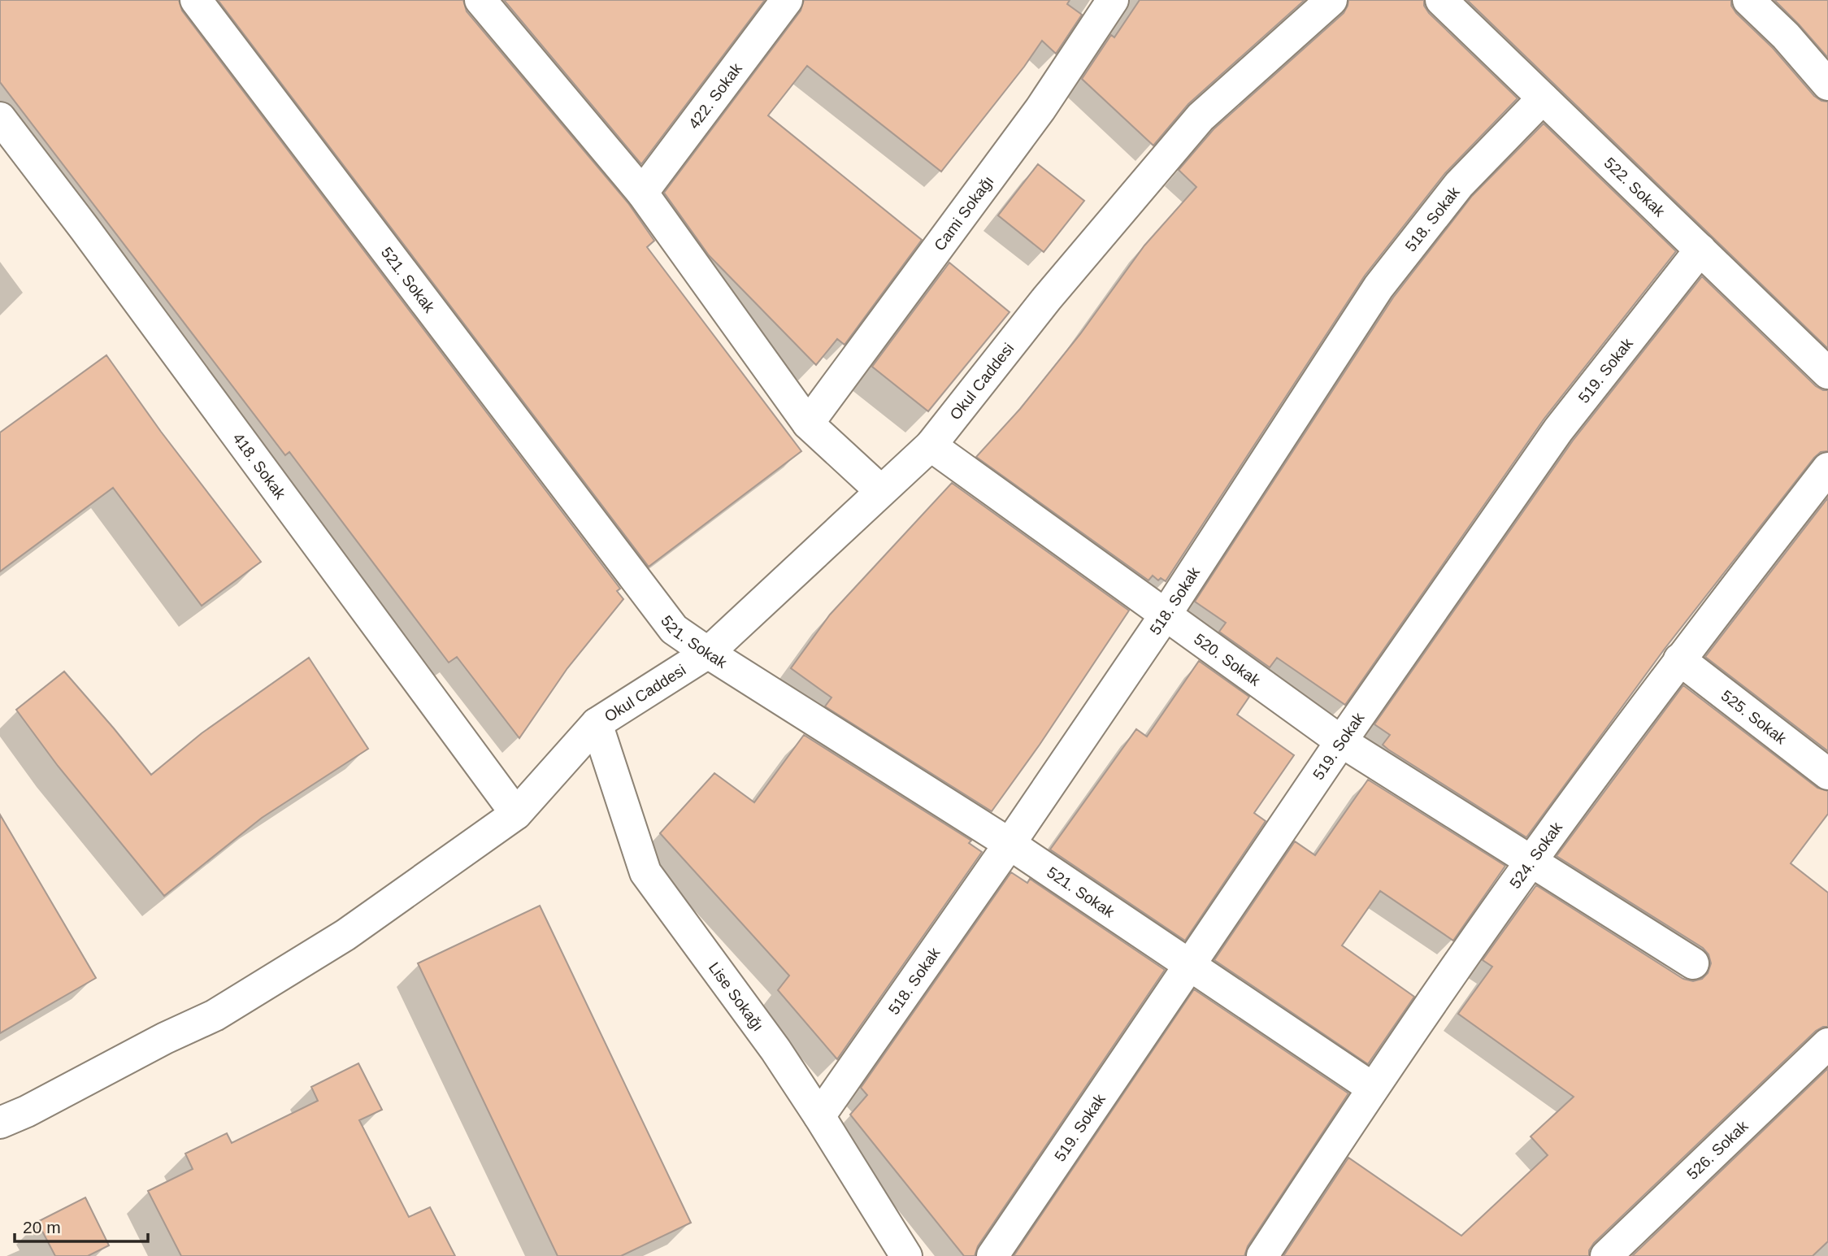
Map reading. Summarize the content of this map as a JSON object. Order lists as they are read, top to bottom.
{
  "streets": {
    "street": [
      "422. Sokak",
      "522. Sokak",
      "Cami Sokağı",
      "518. Sokak",
      "521. Sokak",
      "519. Sokak",
      "Okul Caddesi",
      "418. Sokak",
      "520. Sokak",
      "525. Sokak",
      "524. Sokak",
      "Lise Sokağı",
      "526. Sokak"
    ]
  },
  "crossings": [
    ["522. Sokak", "518. Sokak"],
    ["522. Sokak", "519. Sokak"],
    ["518. Sokak", "521. Sokak"],
    ["518. Sokak", "520. Sokak"],
    ["518. Sokak", "Lise Sokağı"],
    ["521. Sokak", "519. Sokak"],
    ["521. Sokak", "Okul Caddesi"],
    ["521. Sokak", "524. Sokak"],
    ["519. Sokak", "520. Sokak"],
    ["Okul Caddesi", "418. Sokak"],
    ["Okul Caddesi", "520. Sokak"],
    ["Okul Caddesi", "Lise Sokağı"],
    ["520. Sokak", "524. Sokak"],
    ["525. Sokak", "524. Sokak"]
  ],
  "scale_bar": "20 m"
}
